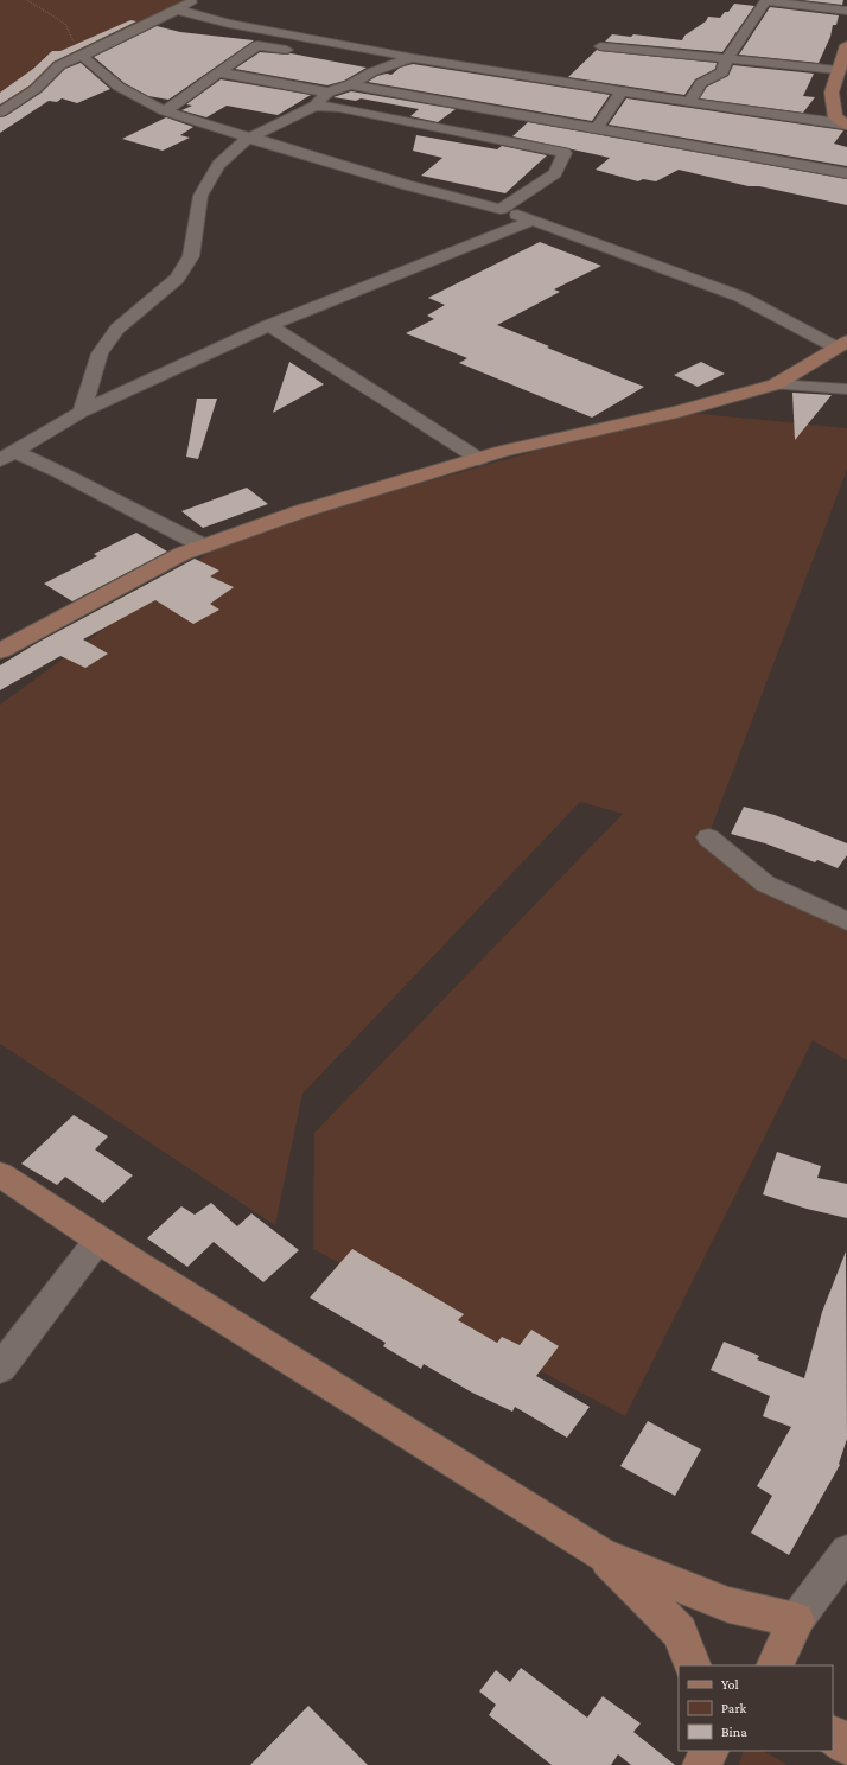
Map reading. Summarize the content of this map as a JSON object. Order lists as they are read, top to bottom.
{
  "legend": ["Yol", "Park", "Bina"]
}
